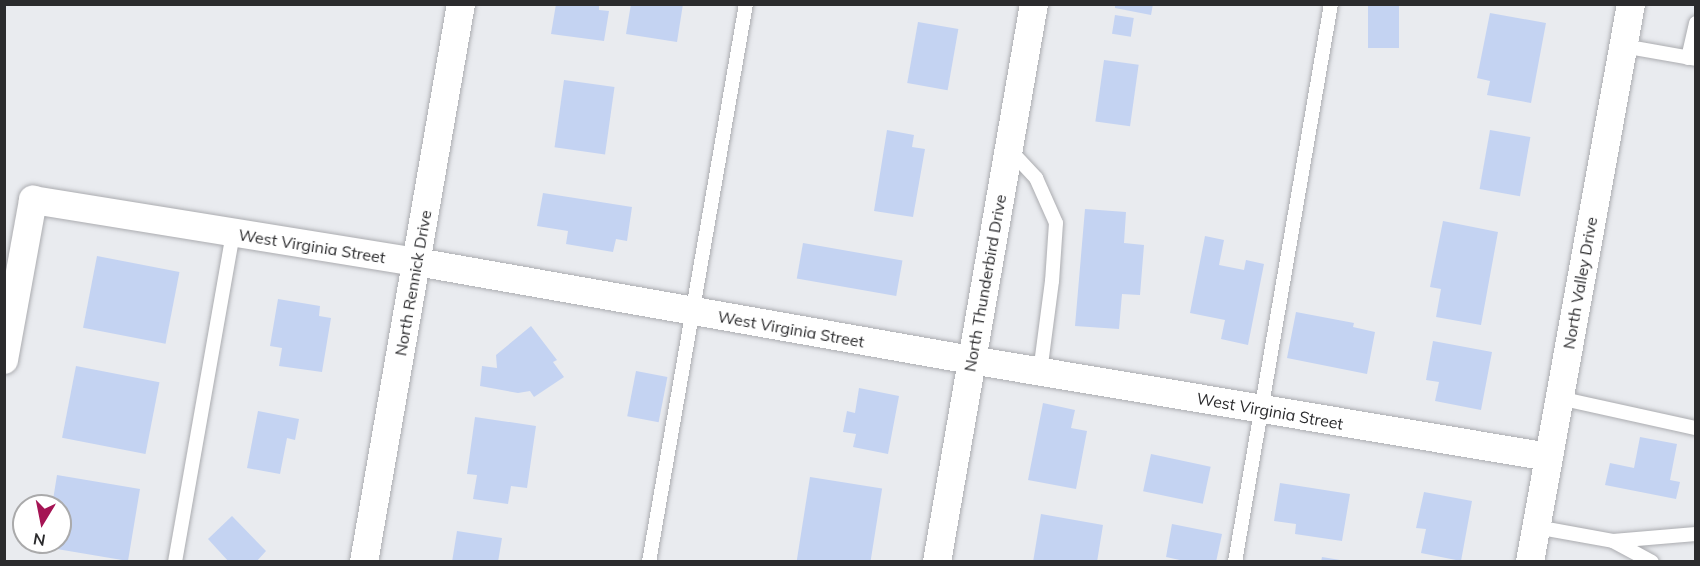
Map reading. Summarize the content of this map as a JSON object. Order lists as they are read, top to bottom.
{
  "streets": {
    "street": [
      "West Virginia Street",
      "North Rennick Drive",
      "North Thunderbird Drive",
      "North Valley Drive"
    ]
  },
  "crossings": [
    ["West Virginia Street", "North Rennick Drive"],
    ["West Virginia Street", "North Thunderbird Drive"],
    ["West Virginia Street", "North Valley Drive"]
  ],
  "north": "bottom"
}
